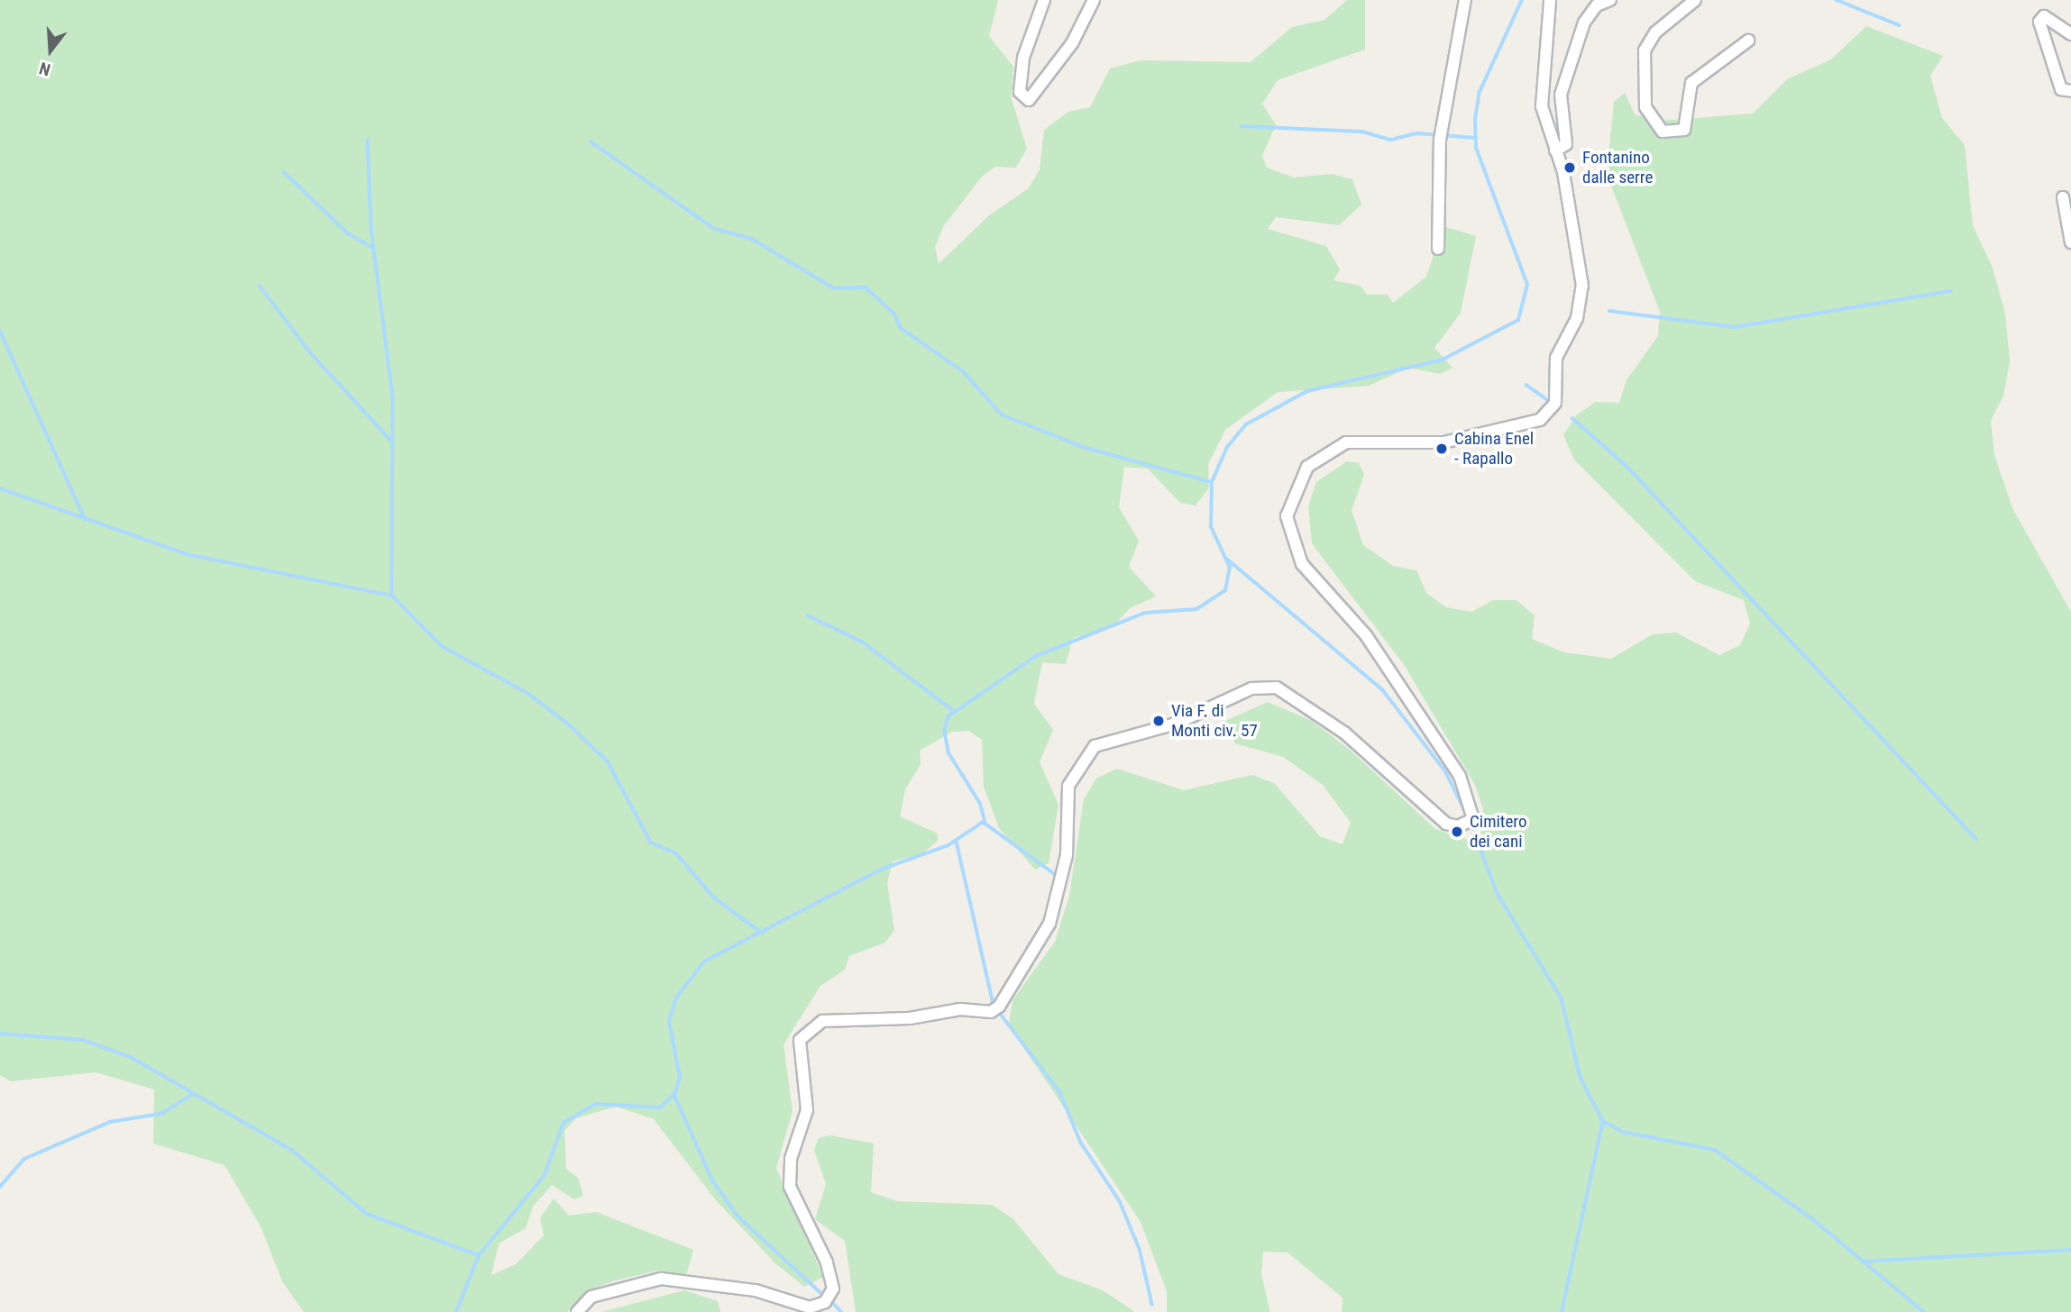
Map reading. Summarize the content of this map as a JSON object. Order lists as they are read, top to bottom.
{
  "places": [
    "Fontanino dalle serre",
    "Cabina Enel - Rapallo",
    "Via F. di Monti civ. 57",
    "Cimitero dei cani"
  ],
  "north": "bottom"
}
